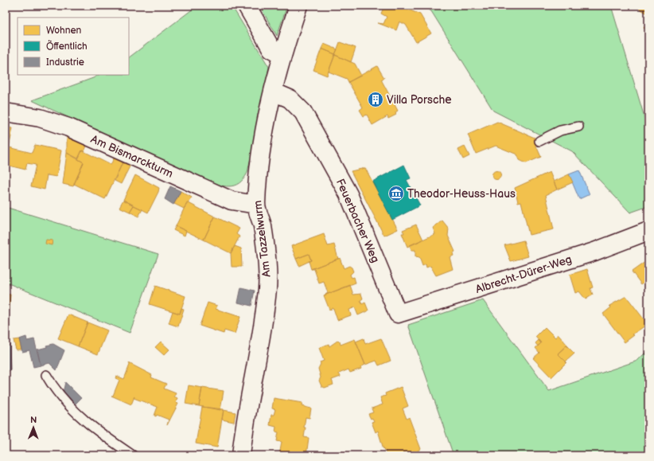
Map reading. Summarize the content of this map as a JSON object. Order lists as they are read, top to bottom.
{
  "streets": {
    "street": [
      "Am Bismarckturm",
      "Feuerbacher Weg",
      "Am Tazzelwurm",
      "Albrecht-Dürer-Weg"
    ]
  },
  "crossings": [
    ["Am Bismarckturm", "Am Tazzelwurm"],
    ["Feuerbacher Weg", "Am Tazzelwurm"],
    ["Feuerbacher Weg", "Albrecht-Dürer-Weg"]
  ],
  "places": {
    "building": ["Villa Porsche"],
    "museum": ["Theodor-Heuss-Haus"]
  },
  "legend": ["Wohnen", "Öffentlich", "Industrie"],
  "north": "top"
}
